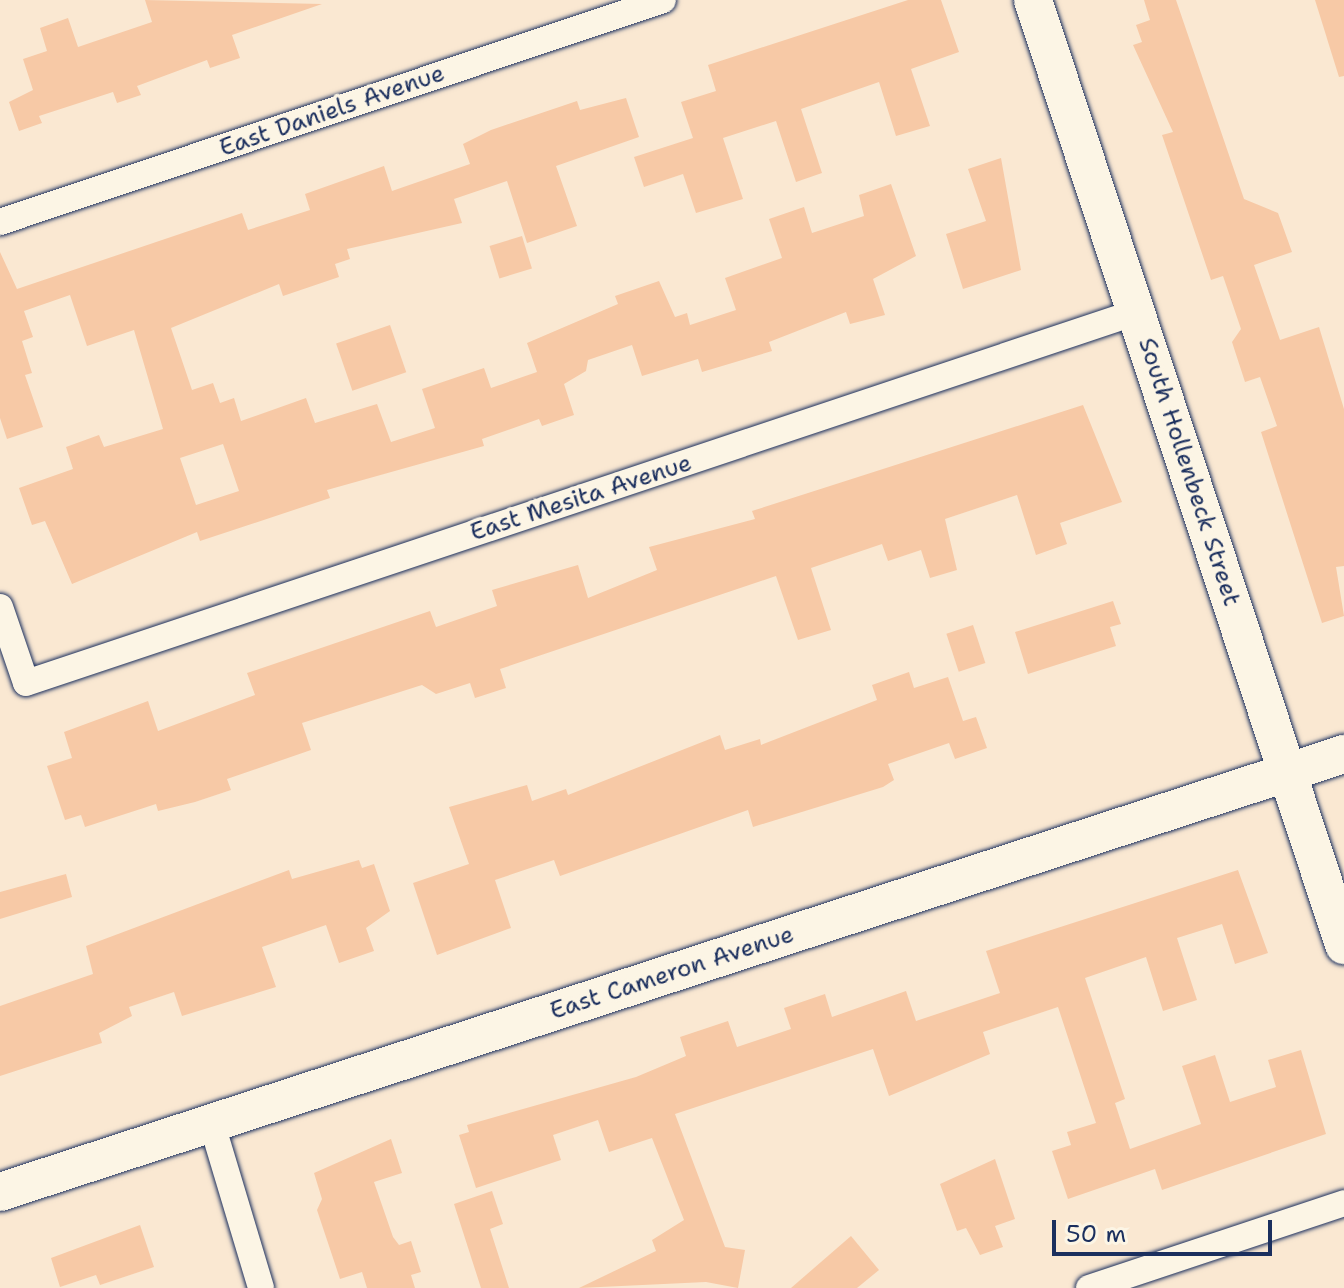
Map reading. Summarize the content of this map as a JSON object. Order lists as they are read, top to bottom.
{
  "streets": {
    "main road": ["South Hollenbeck Street", "East Cameron Avenue"],
    "street": ["East Daniels Avenue", "East Mesita Avenue"]
  },
  "crossings": [
    ["South Hollenbeck Street", "East Mesita Avenue"],
    ["South Hollenbeck Street", "East Cameron Avenue"]
  ],
  "scale_bar": "50 m"
}
